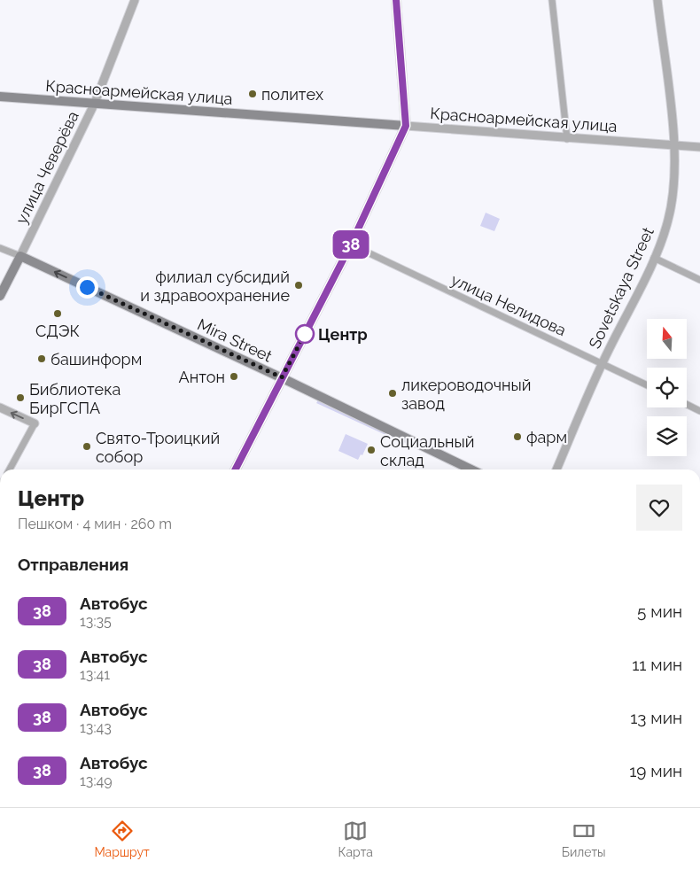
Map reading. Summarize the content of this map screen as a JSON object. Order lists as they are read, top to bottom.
{
  "streets": {
    "main road": ["Красноармейская улица", "улица Чеверёва", "Mira Street"],
    "street": ["Sovetskaya Street", "улица Нелидова"]
  },
  "crossings": [
    ["Красноармейская улица", "улица Чеверёва"],
    ["Красноармейская улица", "Sovetskaya Street"],
    ["улица Чеверёва", "Mira Street"],
    ["Sovetskaya Street", "улица Нелидова"]
  ],
  "one_way": ["Mira Street"],
  "places": [
    "политех",
    "филиал субсидий и здравоохранение",
    "СДЭК",
    "Центр",
    "башинформ",
    "Антон",
    "ликероводочный завод",
    "Библиотека БирГСПА",
    "фарм",
    "Свято-Троицкий собор",
    "Социальный склад"
  ],
  "lines": ["bus line 38"],
  "north": "top",
  "page": {
    "on_map": "38",
    "heading": [
      ["Центр", "Пешком · 4 мин · 260 m"],
      "Отправления"
    ],
    "list": [
      {
        "mark": "38",
        "name": "Автобус",
        "note": "13:35",
        "value": "5 мин"
      },
      {
        "mark": "38",
        "name": "Автобус",
        "note": "13:41",
        "value": "11 мин"
      },
      {
        "mark": "38",
        "name": "Автобус",
        "note": "13:43",
        "value": "13 мин"
      },
      {
        "mark": "38",
        "name": "Автобус",
        "note": "13:49",
        "value": "19 мин"
      }
    ],
    "tabs": ["Маршрут", "Карта", "Билеты"]
  }
}
